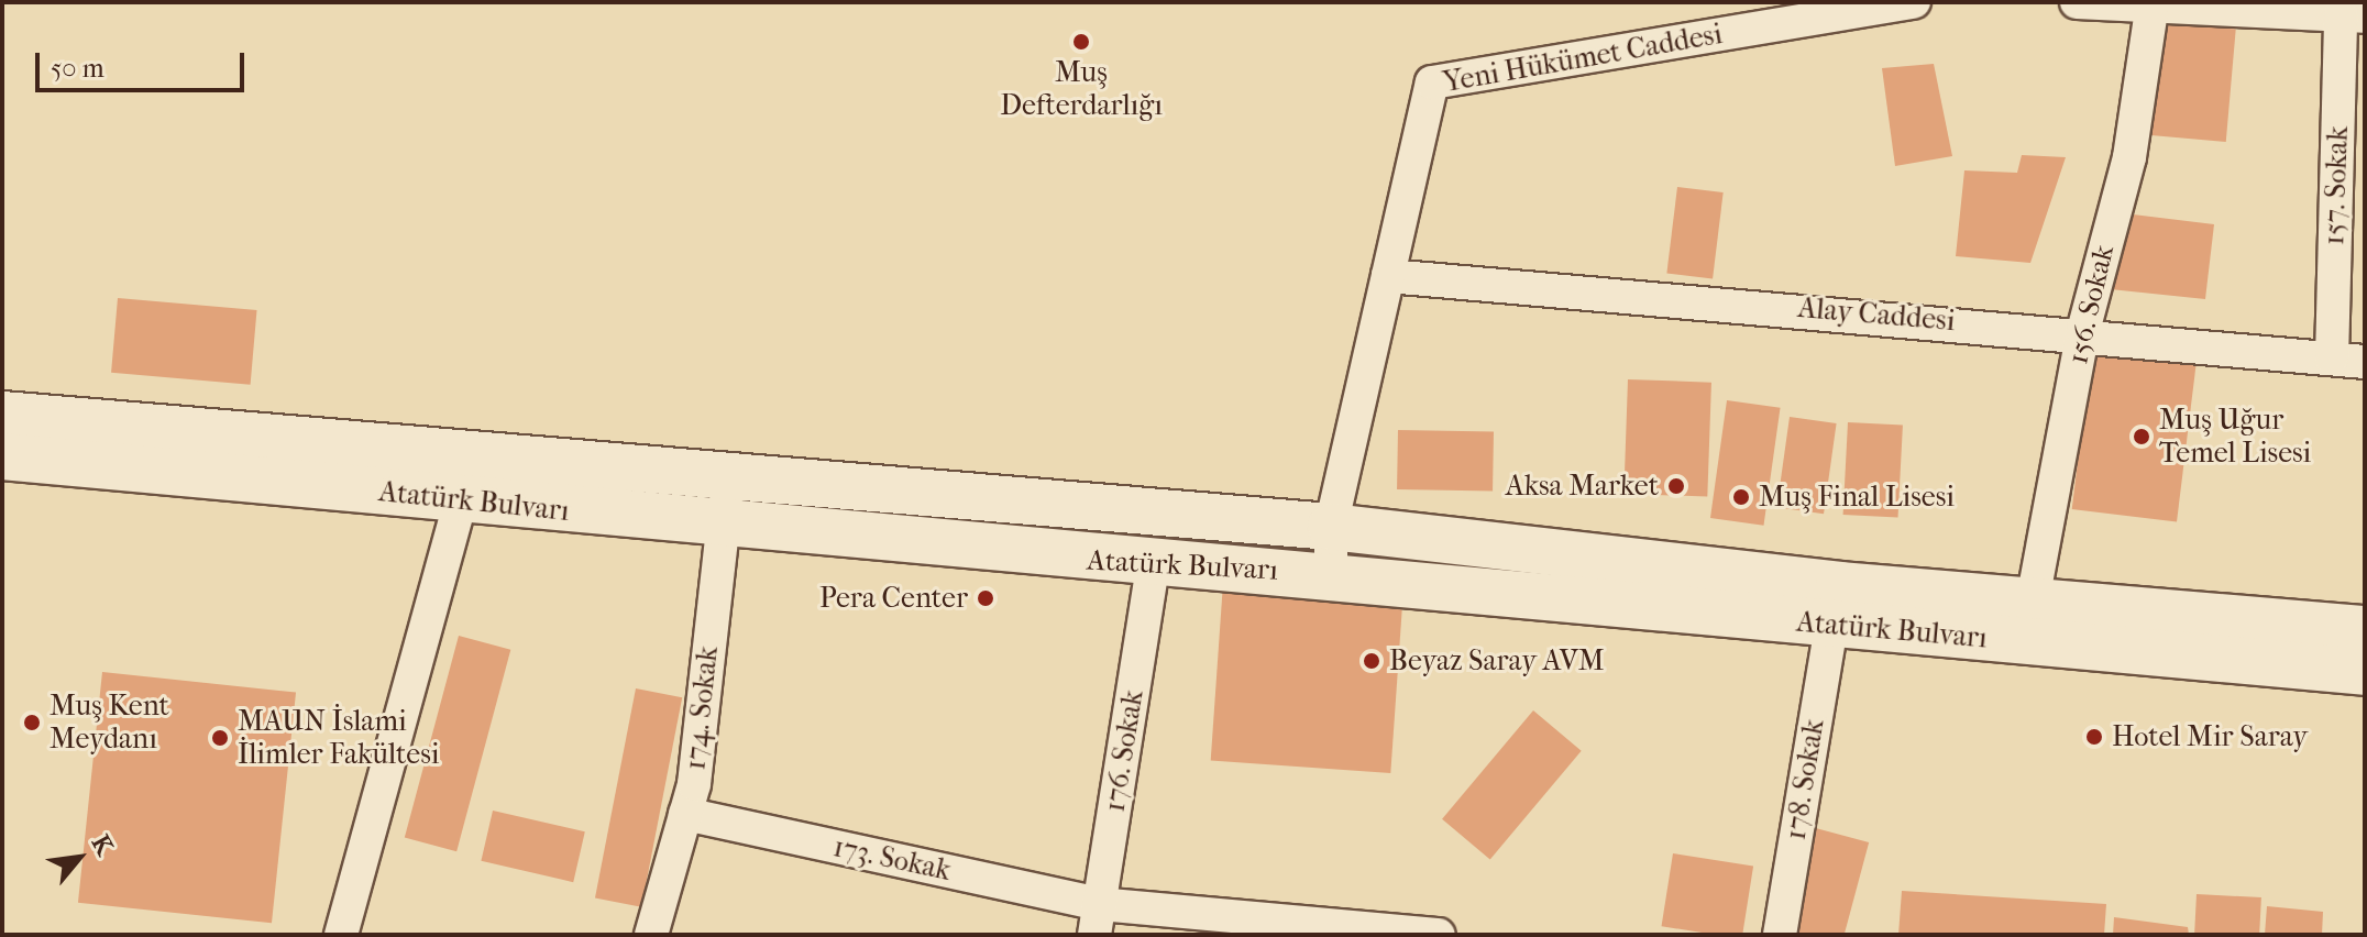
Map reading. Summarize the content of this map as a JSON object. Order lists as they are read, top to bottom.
{
  "streets": {
    "main road": ["Atatürk Bulvarı"],
    "street": [
      "Yeni Hükümet Caddesi",
      "157. Sokak",
      "156. Sokak",
      "Alay Caddesi",
      "174. Sokak",
      "176. Sokak",
      "178. Sokak",
      "173. Sokak"
    ]
  },
  "crossings": [
    ["Yeni Hükümet Caddesi", "Alay Caddesi"],
    ["Yeni Hükümet Caddesi", "Atatürk Bulvarı"],
    ["157. Sokak", "Alay Caddesi"],
    ["156. Sokak", "Alay Caddesi"],
    ["156. Sokak", "Atatürk Bulvarı"],
    ["Atatürk Bulvarı", "174. Sokak"],
    ["Atatürk Bulvarı", "176. Sokak"],
    ["Atatürk Bulvarı", "178. Sokak"],
    ["174. Sokak", "173. Sokak"],
    ["176. Sokak", "173. Sokak"]
  ],
  "places": [
    "Muş Defterdarlığı",
    "Muş Uğur Temel Lisesi",
    "Aksa Market",
    "Muş Final Lisesi",
    "Pera Center",
    "Beyaz Saray AVM",
    "Muş Kent Meydanı",
    "Hotel Mir Saray",
    "MAUN İslami İlimler Fakültesi"
  ],
  "scale_bar": "50 m",
  "north": "top right"
}
